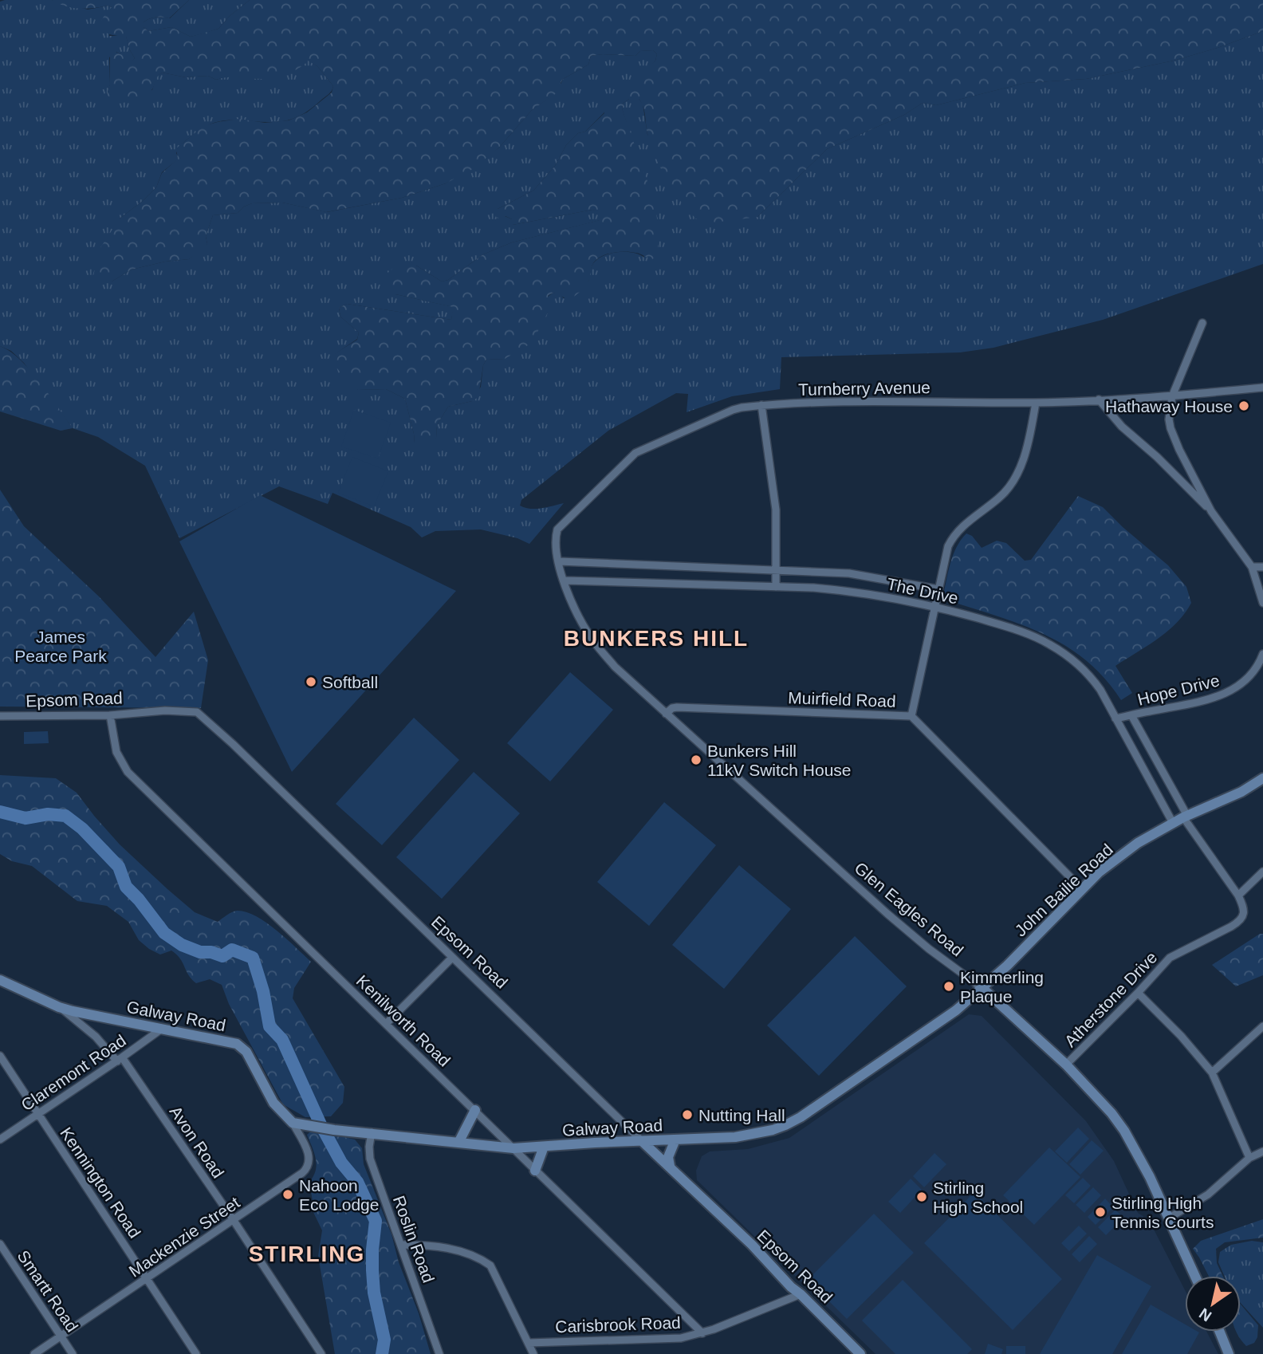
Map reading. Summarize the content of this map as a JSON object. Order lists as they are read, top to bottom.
{
  "streets": {
    "street": [
      "Turnberry Avenue",
      "The Drive",
      "Hope Drive",
      "Epsom Road",
      "Muirfield Road",
      "John Bailie Road",
      "Glen Eagles Road",
      "Atherstone Drive",
      "Galway Road",
      "Kenilworth Road",
      "Claremont Road",
      "Avon Road",
      "Kennington Road",
      "Mackenzie Street",
      "Roslin Road",
      "Smartt Road",
      "Carisbrook Road"
    ]
  },
  "crossings": [
    ["Turnberry Avenue", "The Drive"],
    ["Turnberry Avenue", "Glen Eagles Road"],
    ["The Drive", "Hope Drive"],
    ["The Drive", "John Bailie Road"],
    ["The Drive", "Glen Eagles Road"],
    ["Epsom Road", "Galway Road"],
    ["Epsom Road", "Kenilworth Road"],
    ["Epsom Road", "Carisbrook Road"],
    ["Muirfield Road", "John Bailie Road"],
    ["Muirfield Road", "Glen Eagles Road"],
    ["John Bailie Road", "Glen Eagles Road"],
    ["John Bailie Road", "Galway Road"],
    ["Glen Eagles Road", "Atherstone Drive"],
    ["Glen Eagles Road", "Galway Road"],
    ["Galway Road", "Kenilworth Road"],
    ["Galway Road", "Claremont Road"],
    ["Galway Road", "Avon Road"],
    ["Galway Road", "Mackenzie Street"],
    ["Galway Road", "Roslin Road"],
    ["Kenilworth Road", "Carisbrook Road"],
    ["Claremont Road", "Avon Road"],
    ["Claremont Road", "Kennington Road"],
    ["Avon Road", "Mackenzie Street"],
    ["Kennington Road", "Mackenzie Street"],
    ["Mackenzie Street", "Smartt Road"]
  ],
  "districts": ["BUNKERS HILL", "STIRLING"],
  "parks": ["James Pearce Park"],
  "places": [
    "Hathaway House",
    "Softball",
    "Bunkers Hill 11kV Switch House",
    "Kimmerling Plaque",
    "Nutting Hall",
    "Nahoon Eco Lodge",
    "Stirling High School",
    "Stirling High Tennis Courts"
  ],
  "north": "bottom left"
}
